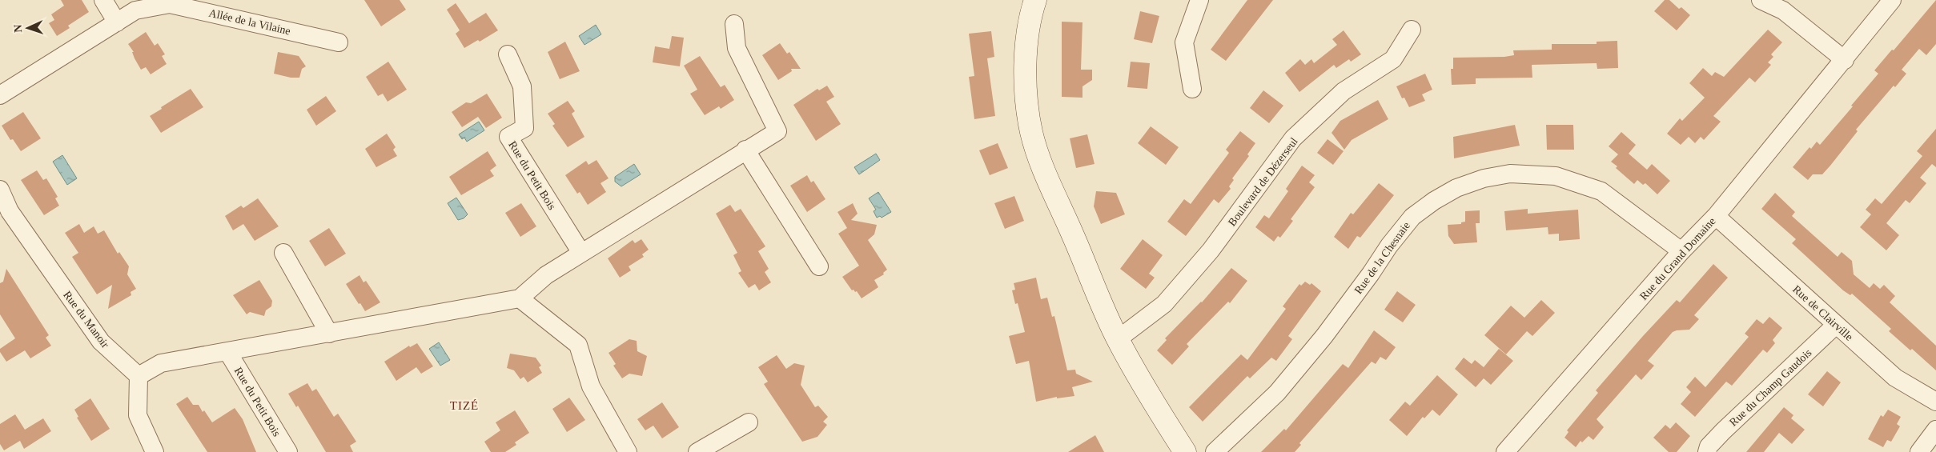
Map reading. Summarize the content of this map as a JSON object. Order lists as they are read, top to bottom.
{
  "streets": {
    "street": [
      "Allée de la Vilaine",
      "Rue du Petit Bois",
      "Boulevard de Dézerseul",
      "Rue de la Chesnaie",
      "Rue du Grand Domaine",
      "Rue de Clairville",
      "Rue du Manoir",
      "Rue du Champ Gaudois"
    ]
  },
  "crossings": [
    ["Rue du Petit Bois", "Rue du Manoir"],
    ["Rue de la Chesnaie", "Rue du Grand Domaine"],
    ["Rue du Grand Domaine", "Rue de Clairville"],
    ["Rue de Clairville", "Rue du Champ Gaudois"]
  ],
  "districts": ["TIZÉ"],
  "north": "left"
}
